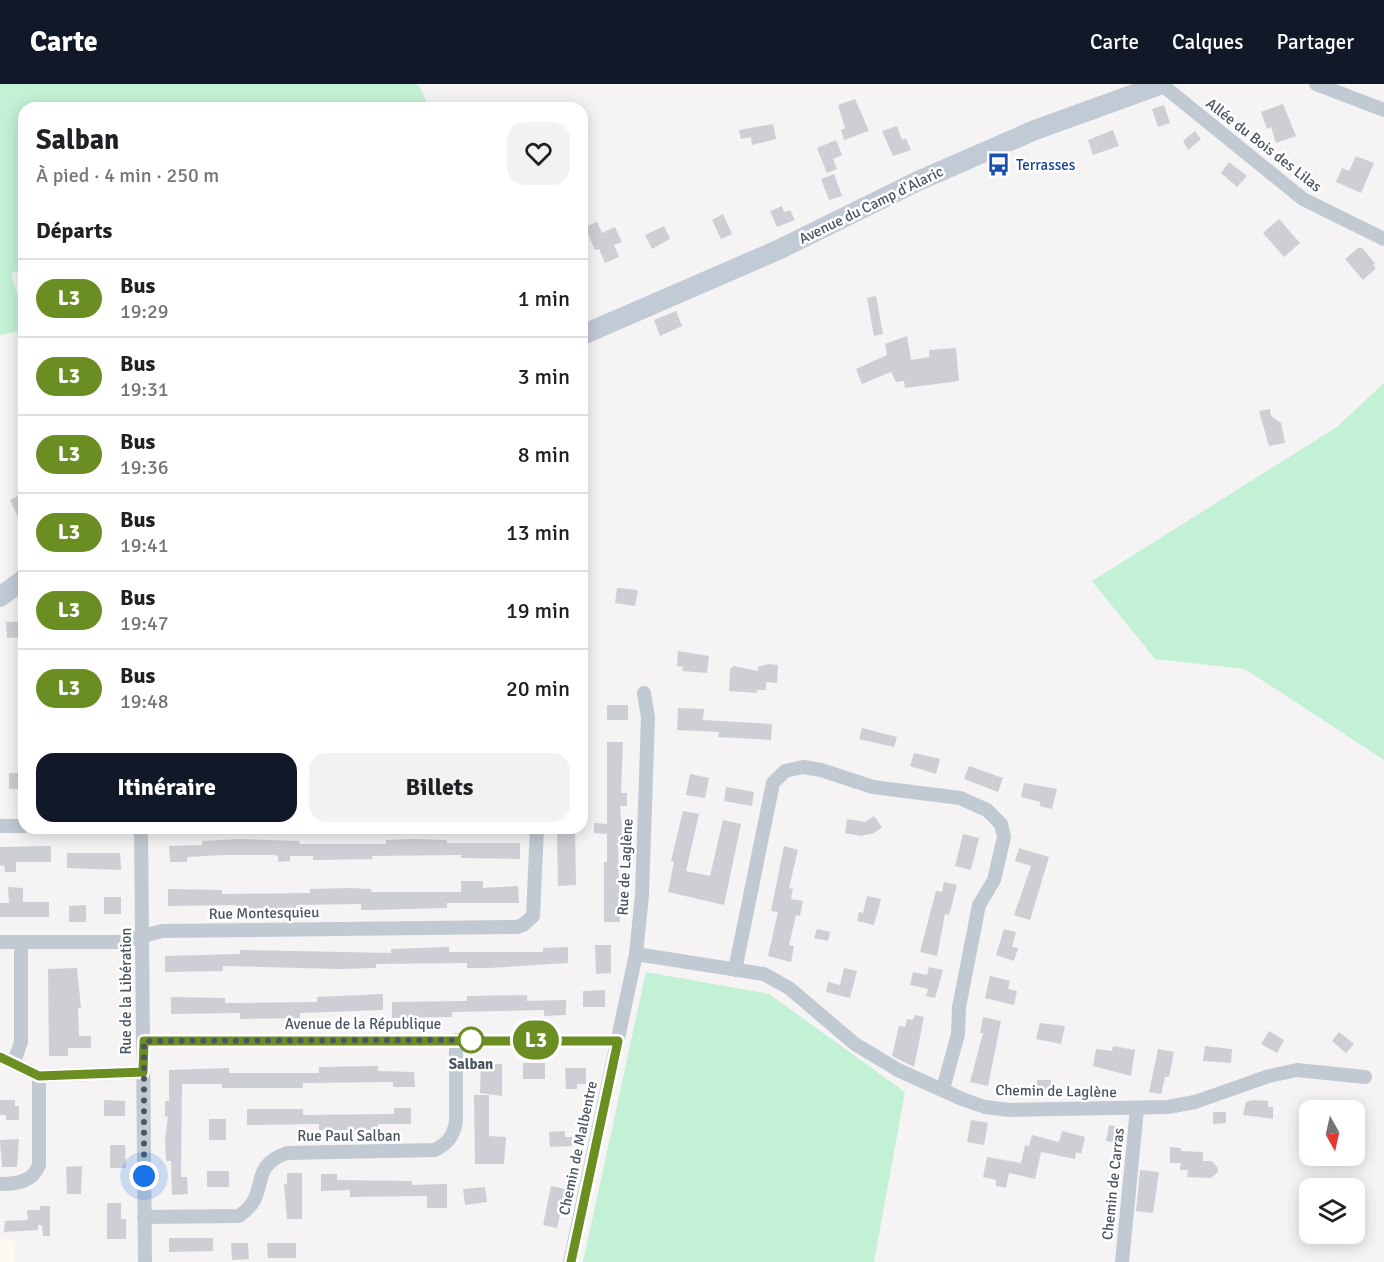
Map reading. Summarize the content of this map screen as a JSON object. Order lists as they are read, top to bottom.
{
  "streets": {
    "main road": ["Avenue du Camp d'Alaric"],
    "street": [
      "Allée du Bois des Lilas",
      "Rue de Laglène",
      "Rue Montesquieu",
      "Rue de la Libération",
      "Avenue de la République",
      "Chemin de Laglène",
      "Rue Paul Salban",
      "Chemin de Malbentre",
      "Chemin de Carras"
    ]
  },
  "crossings": [
    ["Allée du Bois des Lilas", "Avenue du Camp d'Alaric"],
    ["Rue de Laglène", "Avenue de la République"],
    ["Rue de Laglène", "Chemin de Laglène"],
    ["Rue de Laglène", "Chemin de Malbentre"],
    ["Rue Montesquieu", "Rue de la Libération"],
    ["Rue de la Libération", "Avenue de la République"],
    ["Rue de la Libération", "Rue Paul Salban"],
    ["Avenue de la République", "Rue Paul Salban"],
    ["Avenue de la République", "Chemin de Malbentre"],
    ["Chemin de Laglène", "Chemin de Carras"]
  ],
  "places": {
    "bus stop": ["Terrasses"],
    "other": ["Salban"]
  },
  "lines": ["bus line L3"],
  "north": "bottom",
  "page": {
    "header": "Carte",
    "nav": ["Carte", "Calques", "Partager"],
    "on_map": "L3",
    "heading": [
      ["Salban", "À pied · 4 min · 250 m"],
      "Départs"
    ],
    "list": [
      {
        "mark": "L3",
        "name": "Bus",
        "note": "19:29",
        "value": "1 min"
      },
      {
        "mark": "L3",
        "name": "Bus",
        "note": "19:31",
        "value": "3 min"
      },
      {
        "mark": "L3",
        "name": "Bus",
        "note": "19:36",
        "value": "8 min"
      },
      {
        "mark": "L3",
        "name": "Bus",
        "note": "19:41",
        "value": "13 min"
      },
      {
        "mark": "L3",
        "name": "Bus",
        "note": "19:47",
        "value": "19 min"
      },
      {
        "mark": "L3",
        "name": "Bus",
        "note": "19:48",
        "value": "20 min"
      }
    ],
    "buttons": ["Itinéraire", "Billets"]
  }
}
